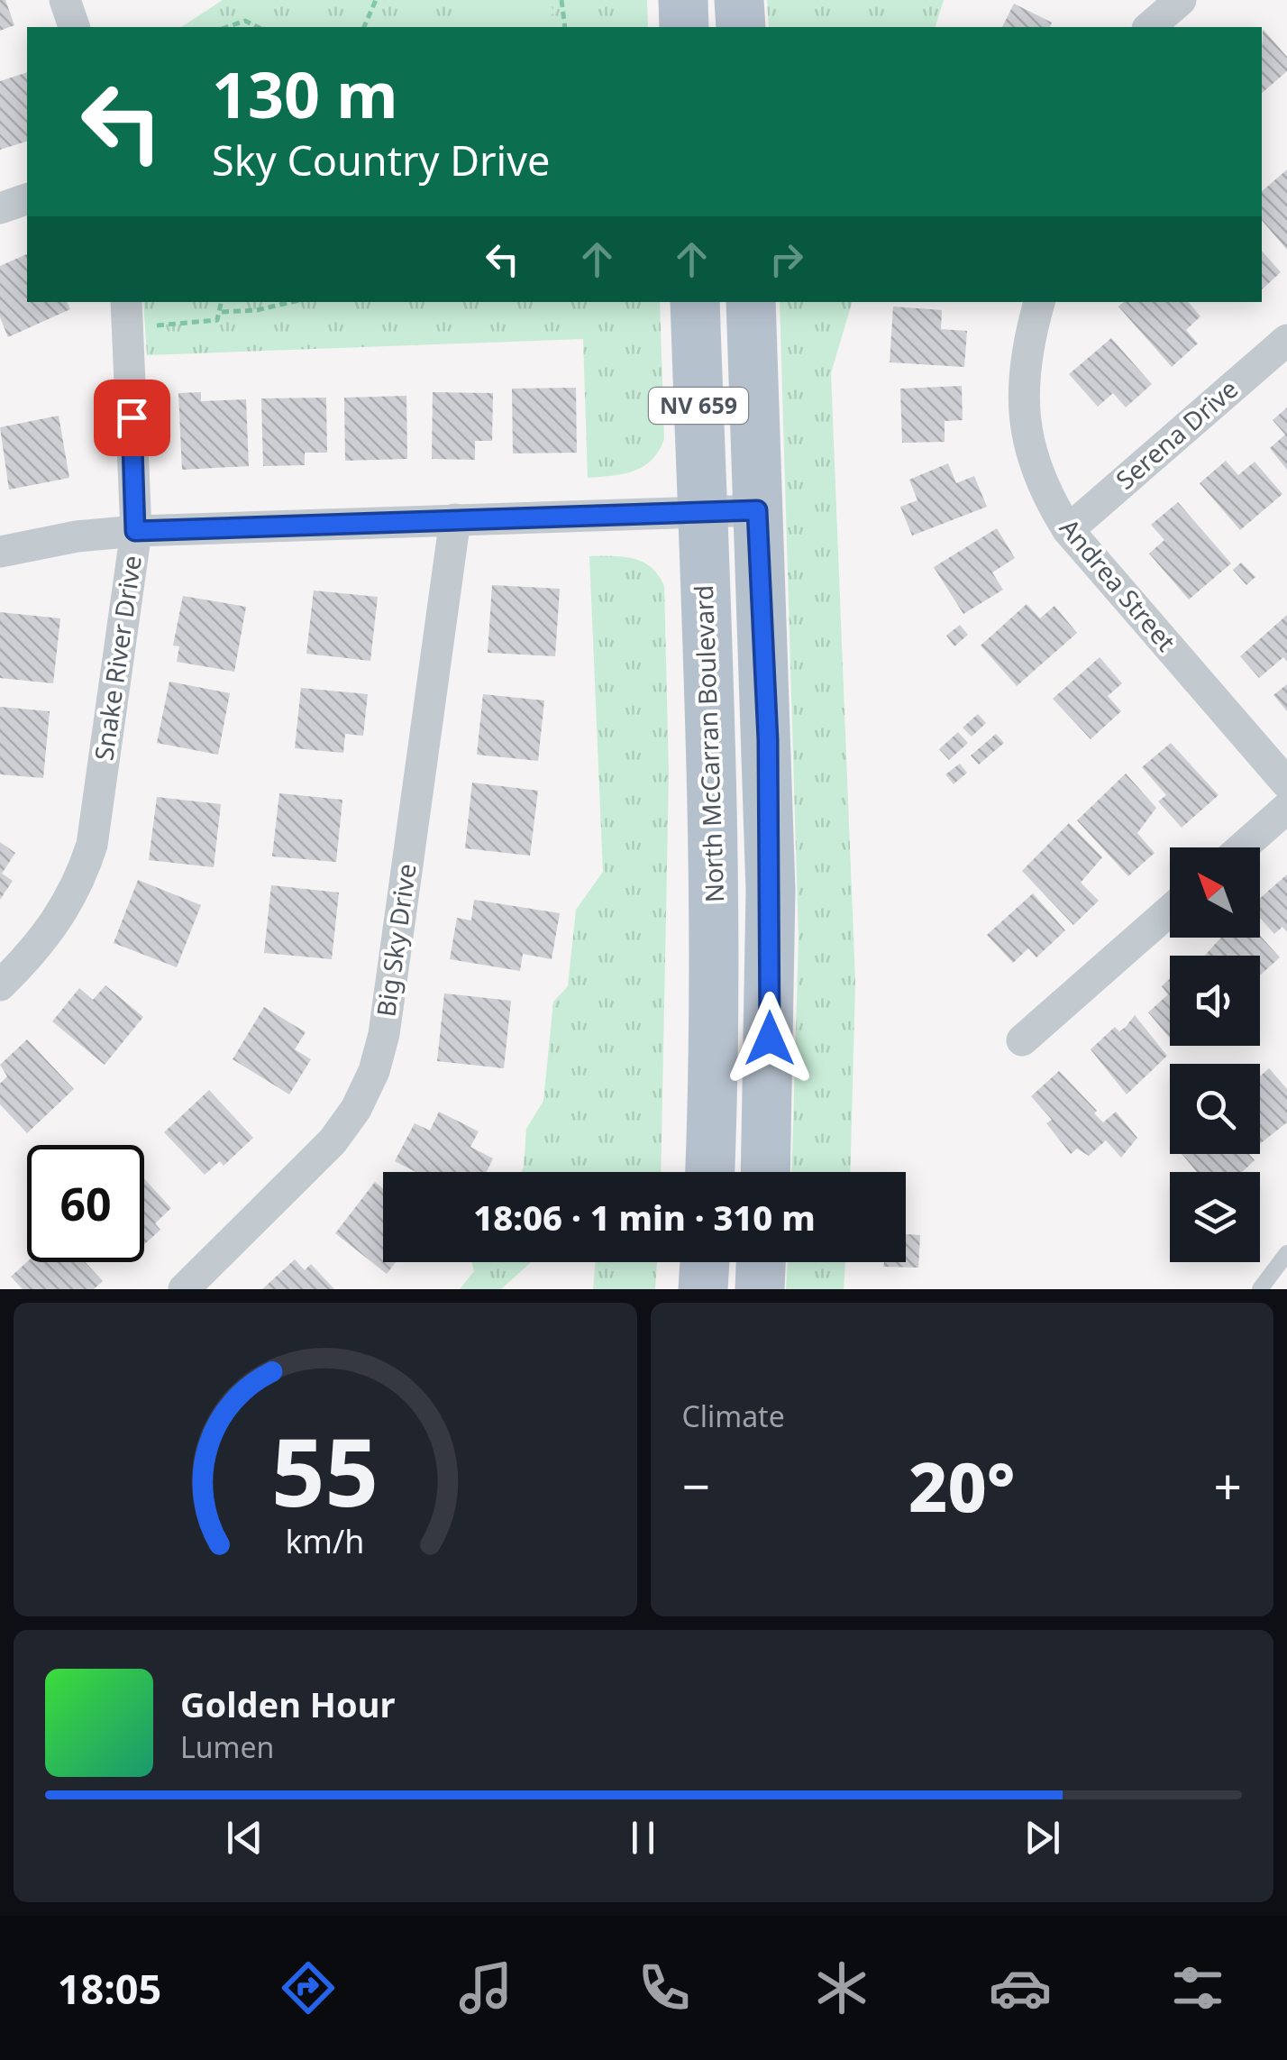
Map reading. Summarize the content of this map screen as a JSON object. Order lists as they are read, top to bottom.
{
  "streets": {
    "main road": ["NV 659", "North McCarran Boulevard"],
    "street": [
      "Serena Drive",
      "Andrea Street",
      "Snake River Drive",
      "Big Sky Drive"
    ]
  },
  "crossings": [
    ["Serena Drive", "Andrea Street"]
  ],
  "north": "top left",
  "page": {
    "turn": ["130 m", "Sky Country Drive"],
    "limit": "60",
    "trip": "18:06 · 1 min · 310 m",
    "tile": "Climate",
    "heat": ["−", "20°", "+"],
    "song": ["Golden Hour", "Lumen"],
    "tabs": "18:05",
    "gauge": ["55", "km/h"]
  }
}
